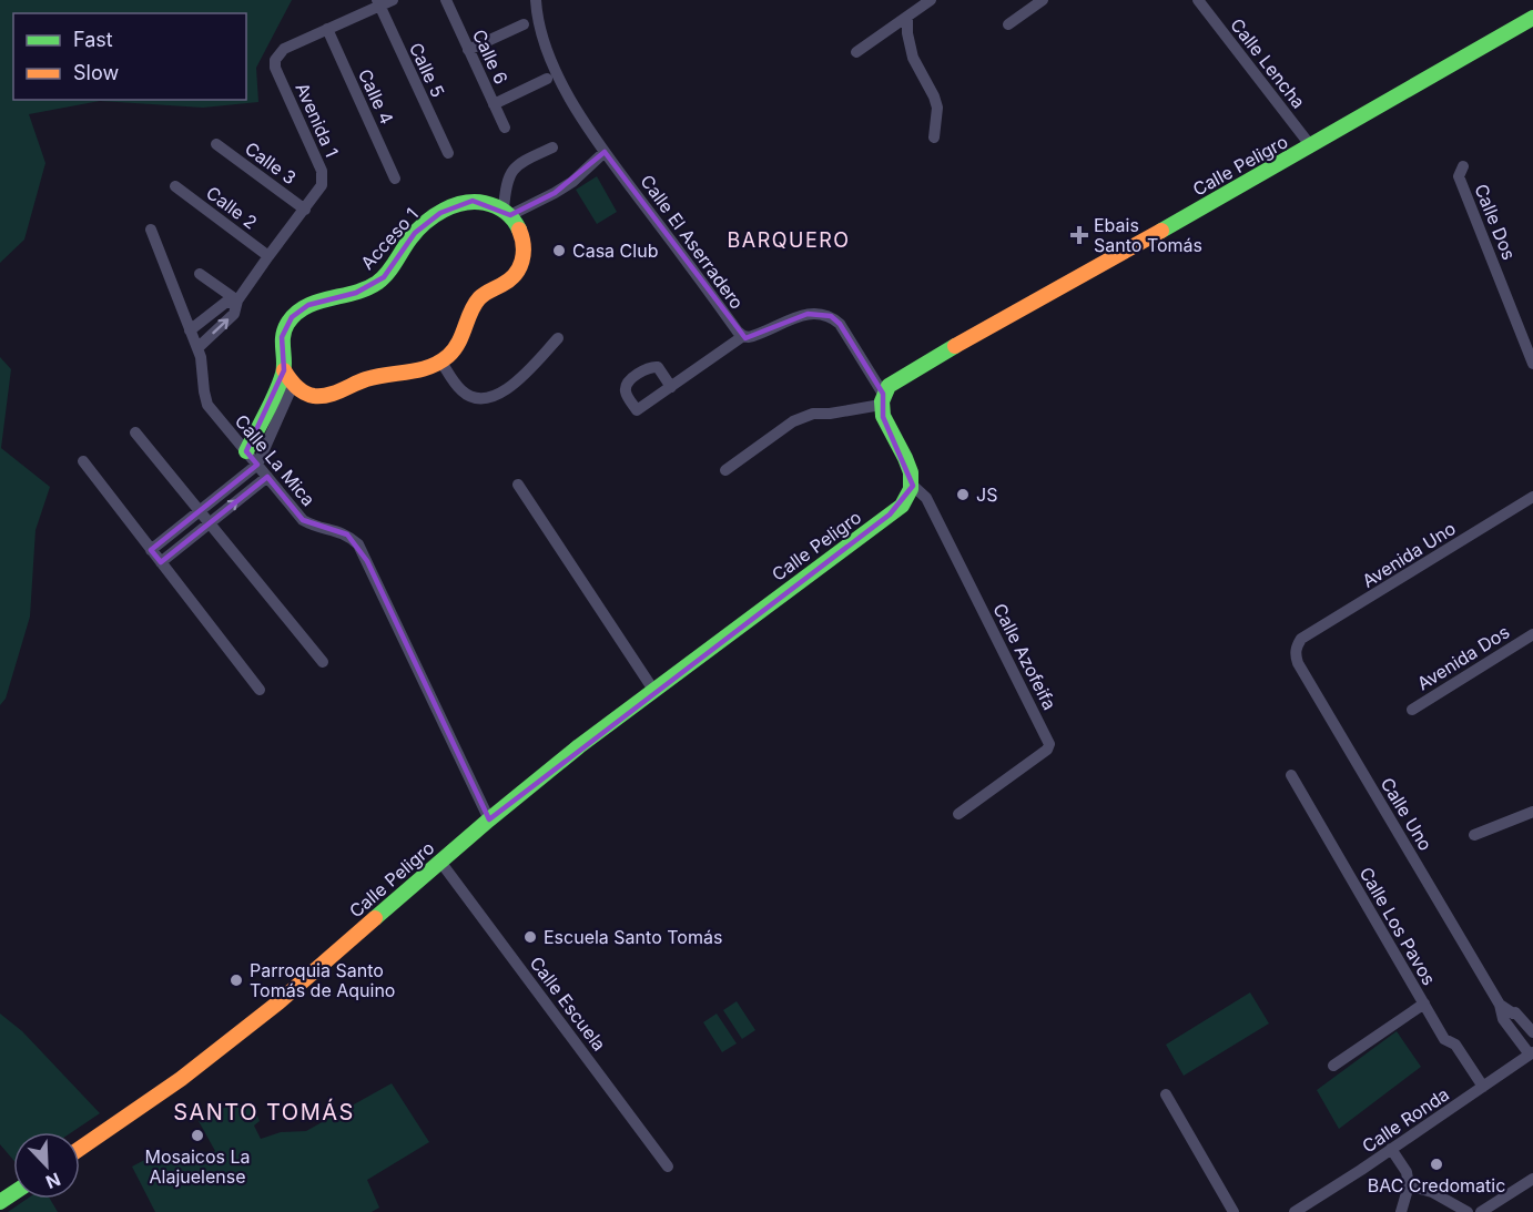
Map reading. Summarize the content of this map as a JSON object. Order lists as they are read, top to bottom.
{
  "streets": {
    "main road": ["Calle Peligro", "Acceso 1"],
    "street": [
      "Calle 6",
      "Calle Lencha",
      "Calle 5",
      "Calle 4",
      "Avenida 1",
      "Calle 3",
      "Calle 2",
      "Calle Dos",
      "Calle El Aserradero",
      "Calle La Mica",
      "Avenida Uno",
      "Calle Azofeifa",
      "Avenida Dos",
      "Calle Uno",
      "Calle Los Pavos",
      "Calle Escuela",
      "Calle Ronda"
    ]
  },
  "crossings": [
    ["Calle Lencha", "Calle Peligro"],
    ["Calle 5", "Avenida 1"],
    ["Calle 4", "Avenida 1"],
    ["Avenida 1", "Calle 3"],
    ["Avenida 1", "Calle 2"],
    ["Avenida 1", "Calle La Mica"],
    ["Calle Peligro", "Calle El Aserradero"],
    ["Calle Peligro", "Calle La Mica"],
    ["Calle Peligro", "Calle Azofeifa"],
    ["Calle Peligro", "Calle Escuela"],
    ["Acceso 1", "Calle La Mica"],
    ["Avenida Uno", "Calle Uno"],
    ["Calle Uno", "Calle Ronda"],
    ["Calle Los Pavos", "Calle Ronda"]
  ],
  "districts": ["BARQUERO", "SANTO TOMÁS"],
  "places": {
    "health": ["Ebais Santo Tomás"],
    "other": [
      "Casa Club",
      "JS",
      "Escuela Santo Tomás",
      "Parroquia Santo Tomás de Aquino",
      "Mosaicos La Alajuelense",
      "BAC Credomatic"
    ]
  },
  "legend": ["Fast", "Slow"],
  "north": "bottom right"
}
